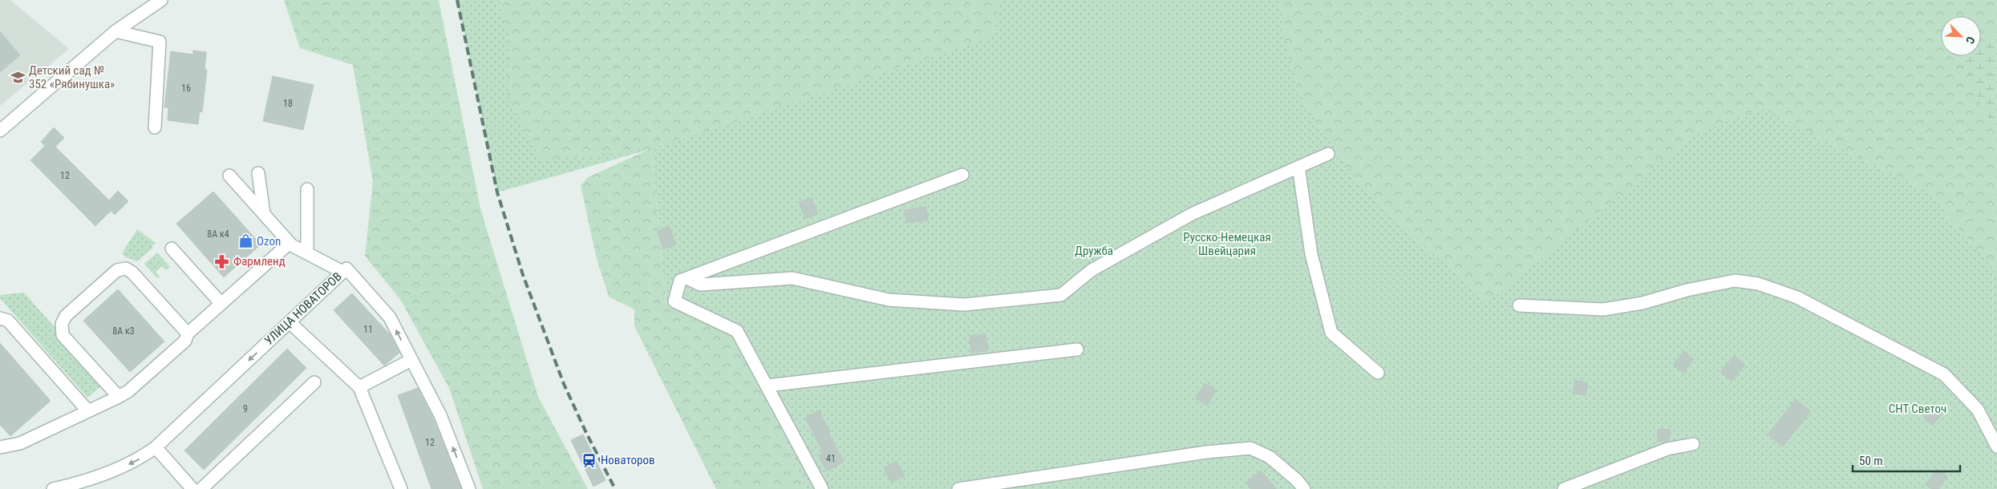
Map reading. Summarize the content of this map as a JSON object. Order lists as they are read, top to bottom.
{
  "streets": {
    "street": ["УЛИЦА НОВАТОРОВ"]
  },
  "parks": ["Русско-Немецкая Швейцария", "Дружба", "СНТ Светоч"],
  "places": {
    "school or university": ["Детский сад № 352 «Рябинушка»"],
    "shop": ["Ozon"],
    "pharmacy": ["Фармленд"],
    "station": ["Новаторов"]
  },
  "house_numbers": [
    "16",
    "18",
    "12",
    "8А к4",
    "11",
    "8А к3",
    "9",
    "12",
    "41"
  ],
  "scale_bar": "50 m",
  "north": "bottom right"
}
